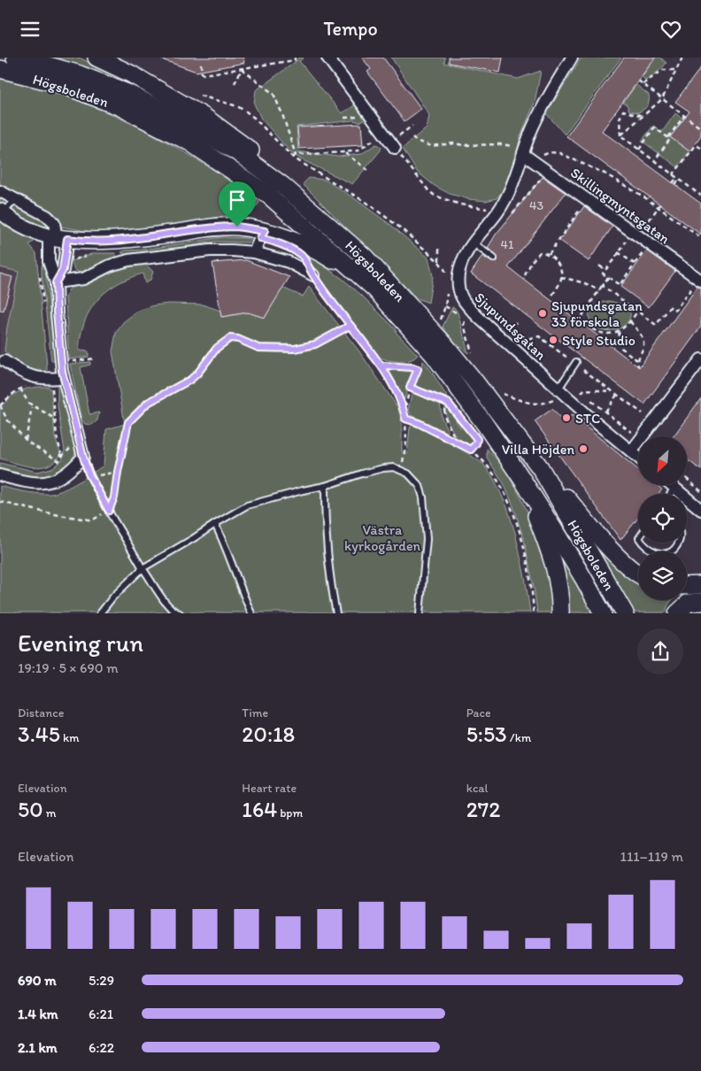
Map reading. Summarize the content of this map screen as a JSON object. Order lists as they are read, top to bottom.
{
  "streets": {
    "main road": ["Högsboleden"],
    "street": ["Skillingmyntsgatan", "Sjupundsgatan"]
  },
  "crossings": [
    ["Skillingmyntsgatan", "Sjupundsgatan"]
  ],
  "parks": ["Västra kyrkogården"],
  "places": [
    "Sjupundsgatan 33 förskola",
    "Style Studio",
    "STC",
    "Villa Höjden"
  ],
  "house_numbers": ["43", "41"],
  "north": "bottom left",
  "page": {
    "header": "Tempo",
    "heading": ["Evening run", "19:19 · 5 × 690 m"],
    "stats": [
      ["Distance", "3.45 km"],
      ["Time", "20:18"],
      ["Pace", "5:53 /km"],
      ["Elevation", "50 m"],
      ["Heart rate", "164 bpm"],
      ["kcal", "272"]
    ],
    "chart": ["Elevation", "111–119 m"],
    "list": [
      {
        "name": "690 m",
        "note": "5:29"
      },
      {
        "name": "1.4 km",
        "note": "6:21"
      },
      {
        "name": "2.1 km",
        "note": "6:22"
      }
    ]
  }
}
